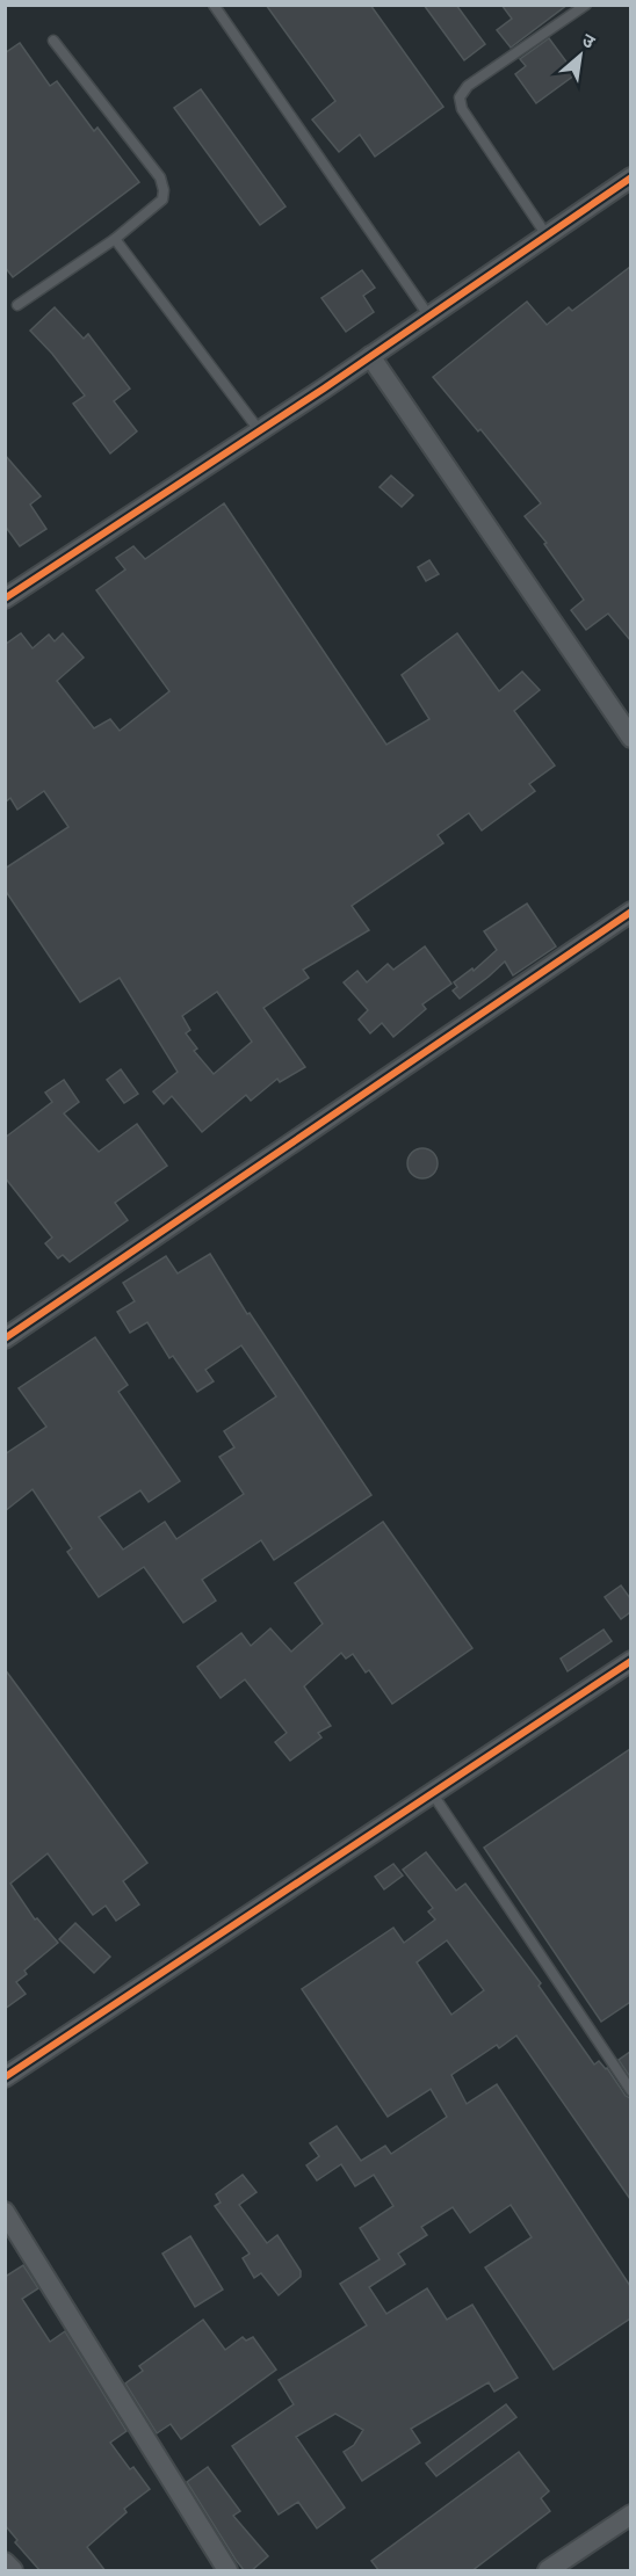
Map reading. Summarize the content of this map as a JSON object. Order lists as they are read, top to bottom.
{
  "north": "top right"
}
